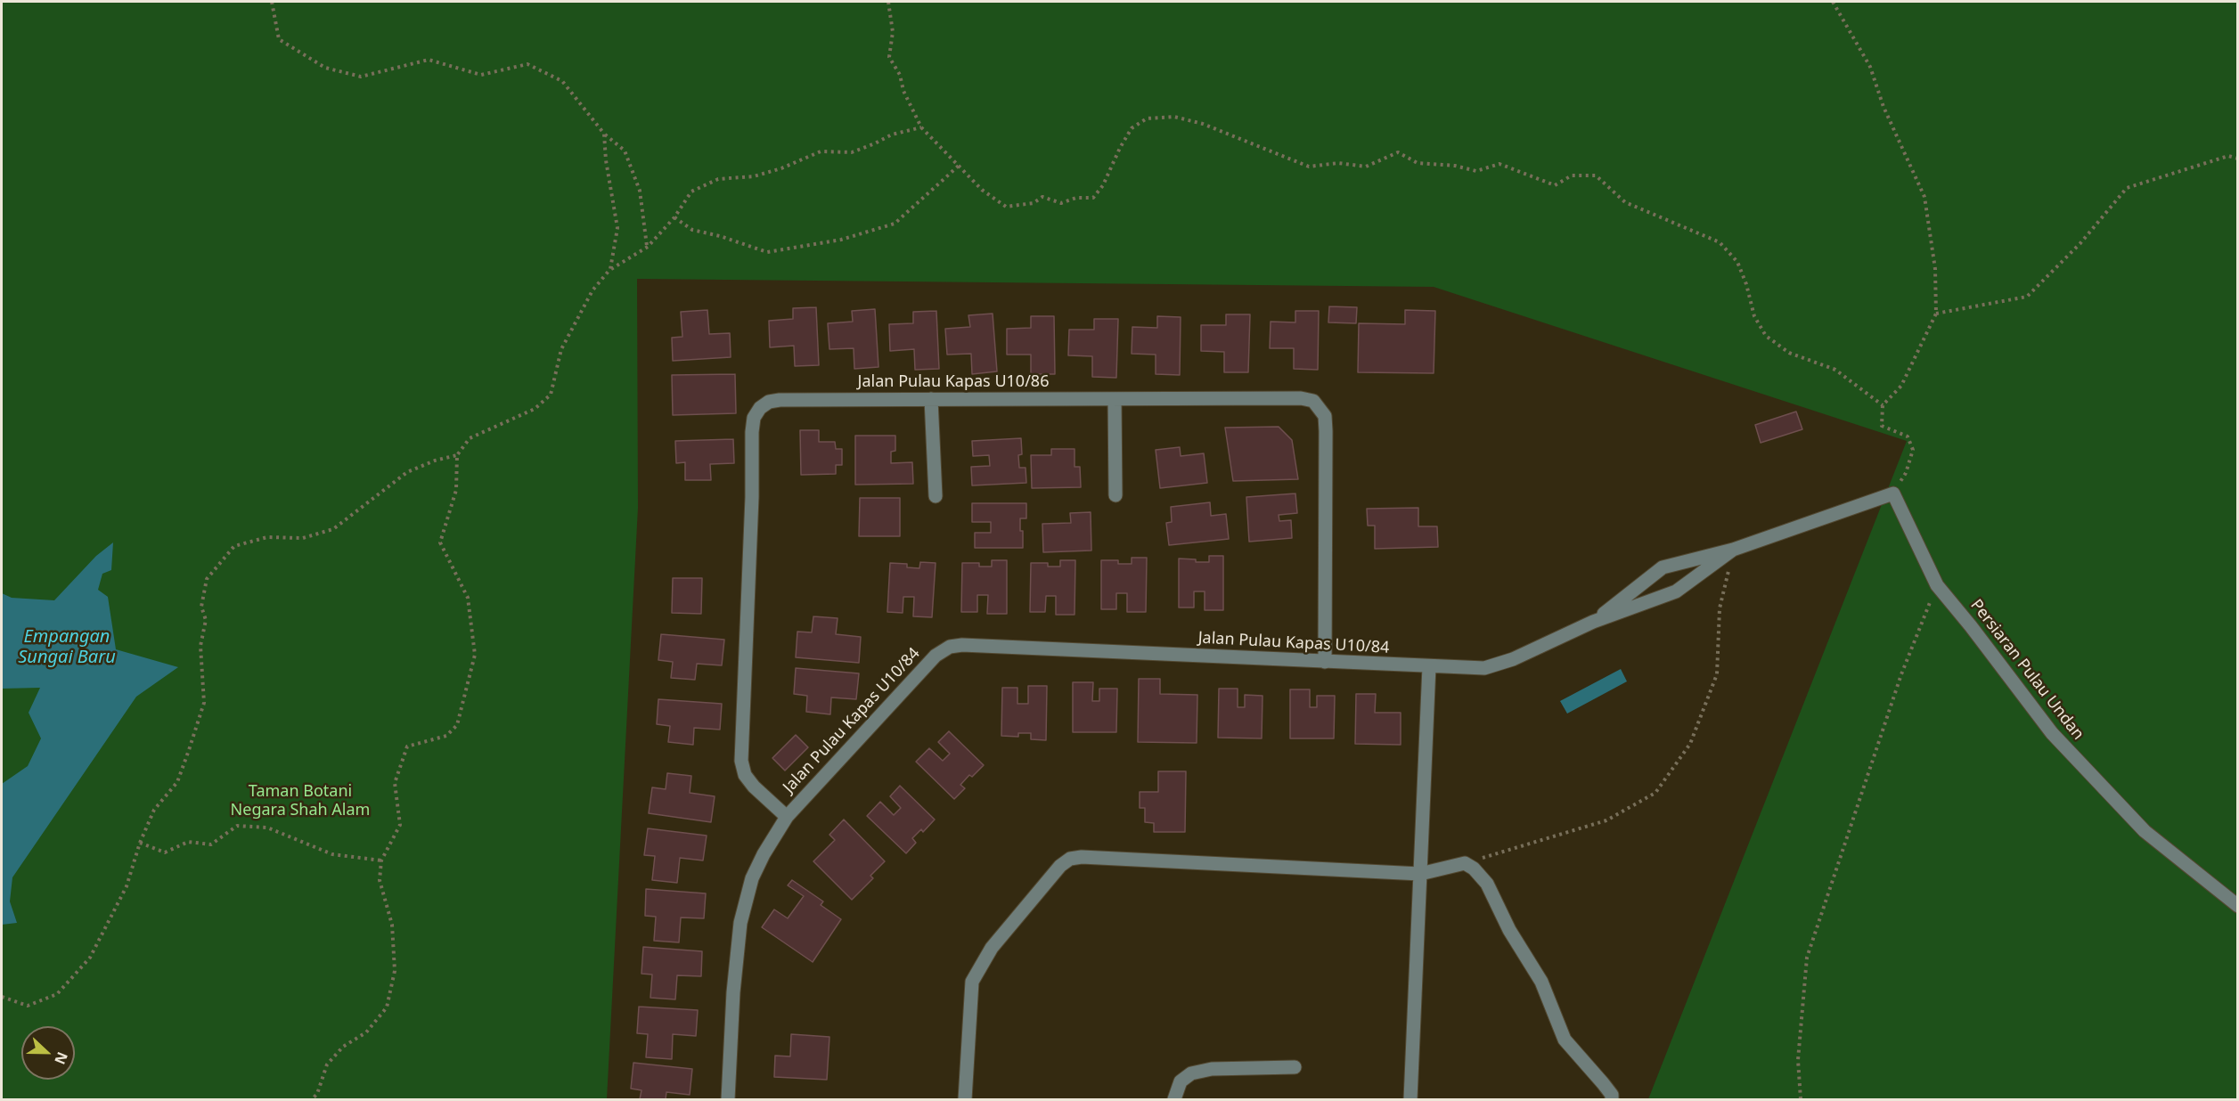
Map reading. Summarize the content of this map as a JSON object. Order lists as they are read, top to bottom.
{
  "streets": {
    "street": ["Jalan Pulau Kapas U10/86", "Jalan Pulau Kapas U10/84", "Persiaran Pulau Undan"]
  },
  "crossings": [
    ["Jalan Pulau Kapas U10/86", "Jalan Pulau Kapas U10/84"]
  ],
  "water": ["Empangan Sungai Baru"],
  "parks": ["Taman Botani Negara Shah Alam"],
  "north": "right"
}
